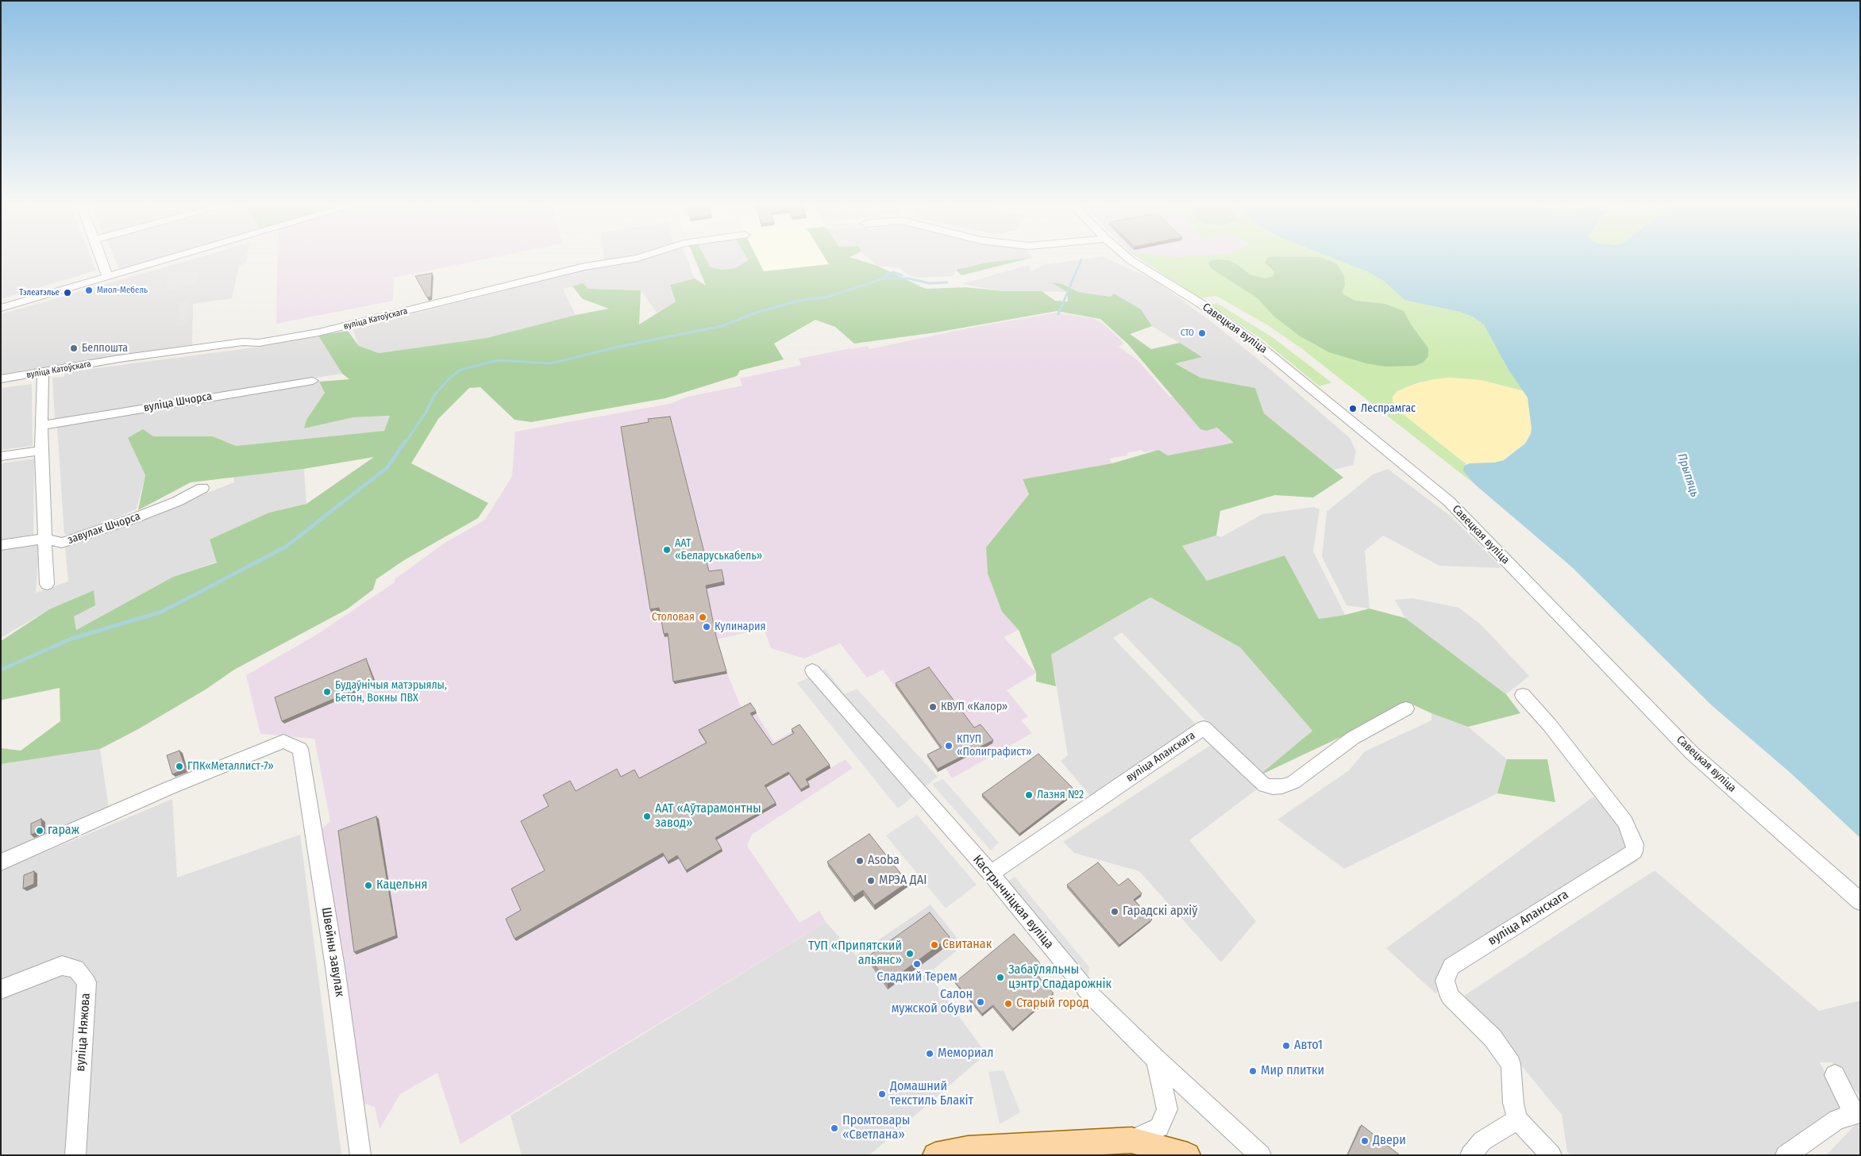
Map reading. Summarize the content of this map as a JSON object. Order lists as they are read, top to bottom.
{
  "streets": {
    "street": [
      "вуліца Катоўскага",
      "Савецкая вуліца",
      "вуліца Шчорса",
      "завулак Шчорса",
      "вуліца Апанскага",
      "Кастрычніцкая вуліца",
      "Швейны завулак",
      "вуліца Няжова"
    ]
  },
  "crossings": [
    ["вуліца Апанскага", "Кастрычніцкая вуліца"]
  ],
  "water": ["Прыпяць"],
  "places": [
    "Миол-Мебель",
    "Тэлеатэлье",
    "СТО",
    "Белпошта",
    "Леспрамгас",
    "ААТ «Беларуськабель»",
    "Столовая",
    "Кулинария",
    "Будаўнічыя матэрыялы, Бетон, Вокны ПВХ",
    "КВУП «Калор»",
    "КПУП «Полиграфист»",
    "ГПК«Металлист-7»",
    "Лазня №2",
    "ААТ «Аўтарамонтны завод»",
    "гараж",
    "Asoba",
    "МРЭА ДАІ",
    "Кацельня",
    "Гарадскі архіў",
    "Свитанак",
    "ТУП «Припятский альянс»",
    "Сладкий Терем",
    "Забаўляльны цэнтр Спадарожнік",
    "Салон мужской обуви",
    "Старый город",
    "Авто1",
    "Мемориал",
    "Мир плитки",
    "Домашний текстиль Блакіт",
    "Промтовары «Светлана»",
    "Двери"
  ]
}
